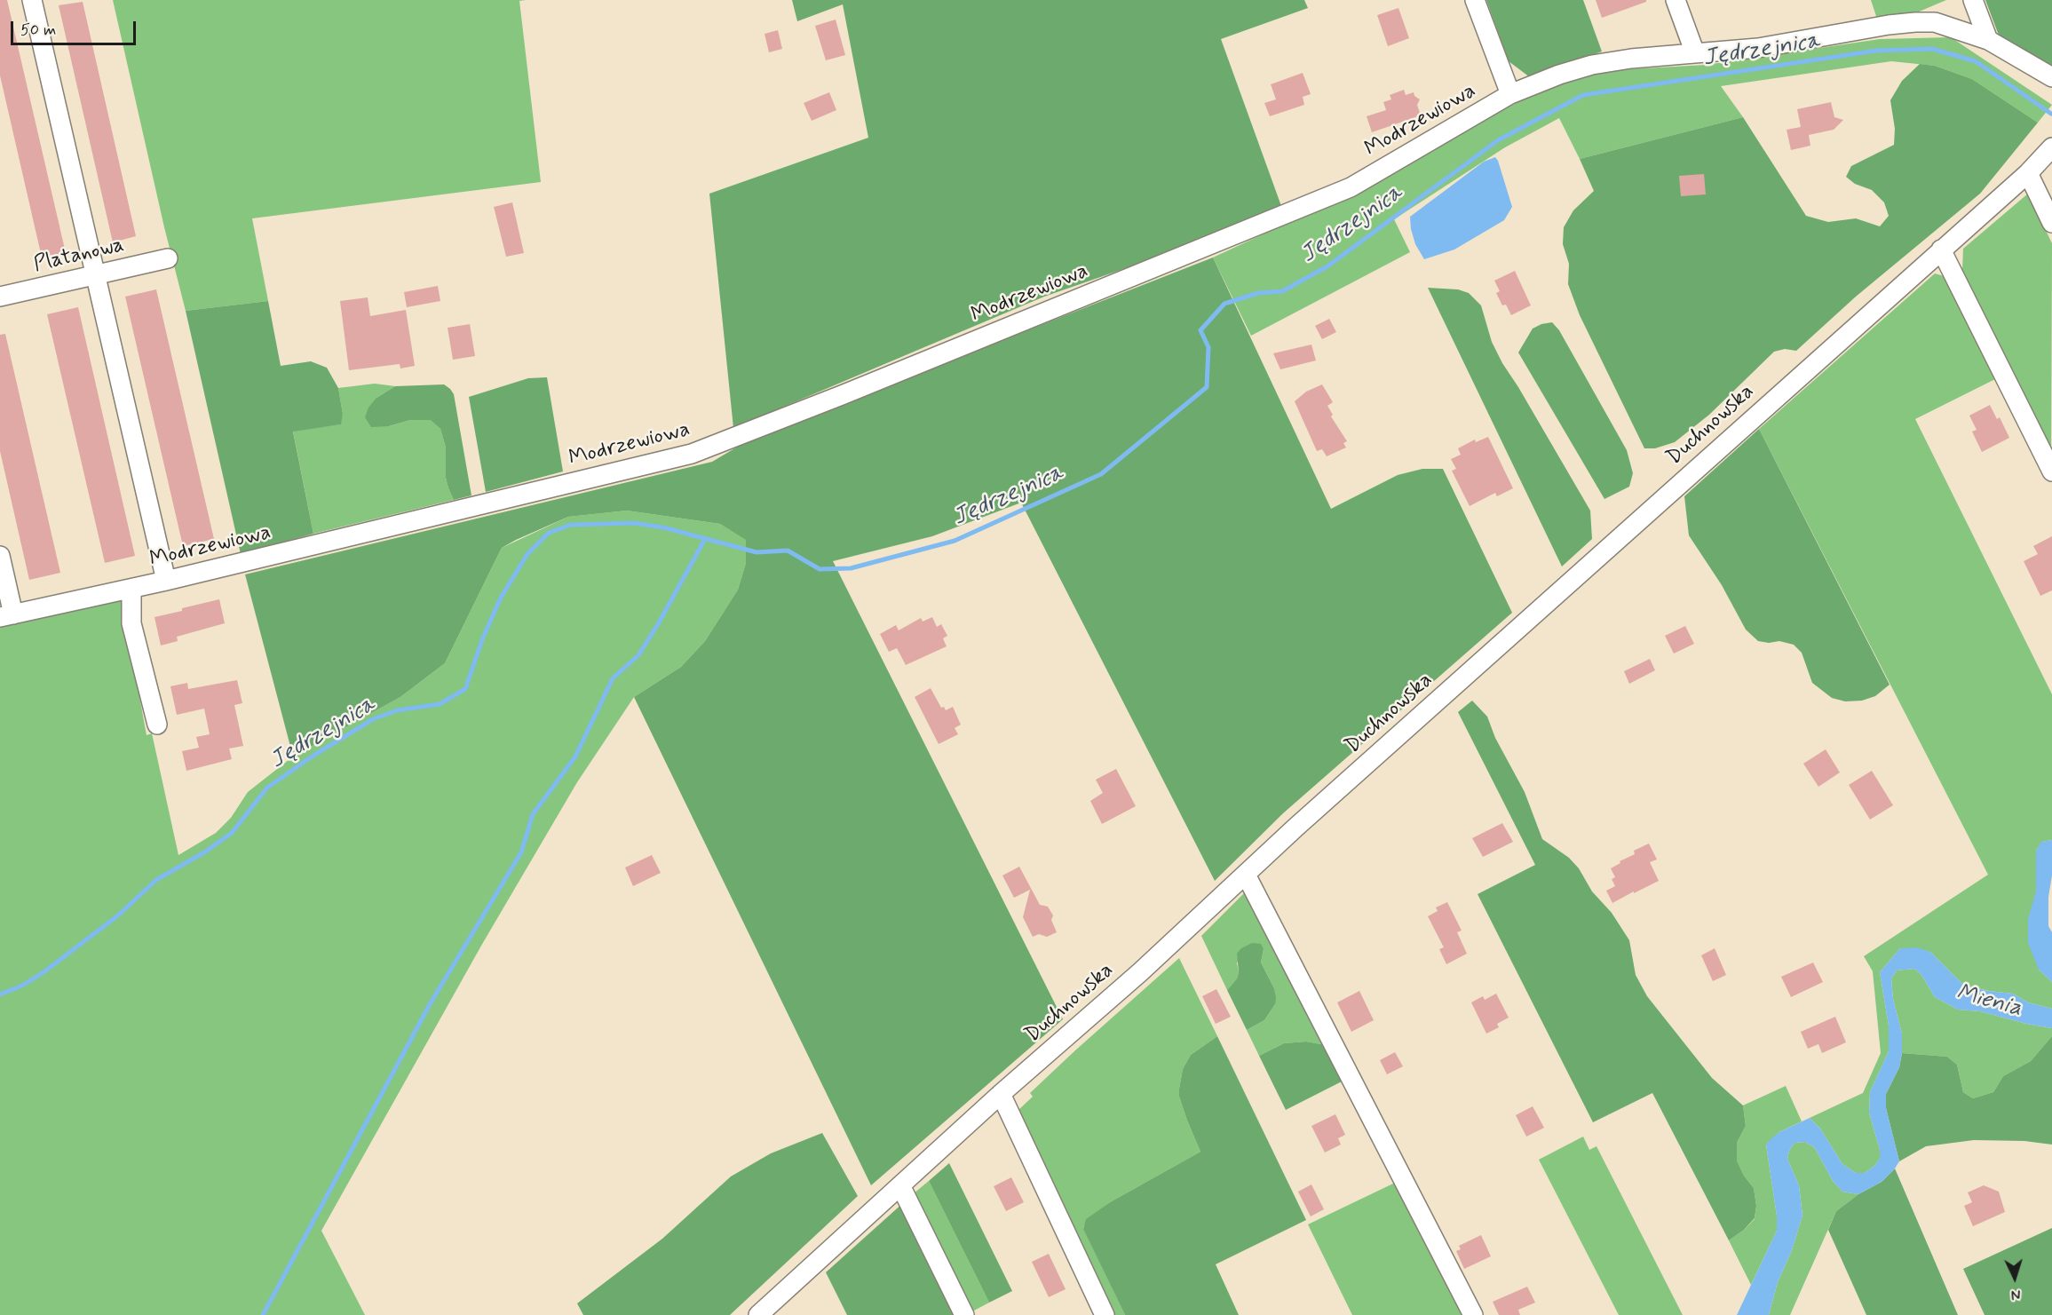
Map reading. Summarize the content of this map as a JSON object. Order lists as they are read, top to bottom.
{
  "streets": {
    "street": ["Modrzewiowa", "Platanowa", "Duchnowska"]
  },
  "water": ["Jędrzejnica", "Mienia"],
  "scale_bar": "50 m",
  "north": "bottom"
}
